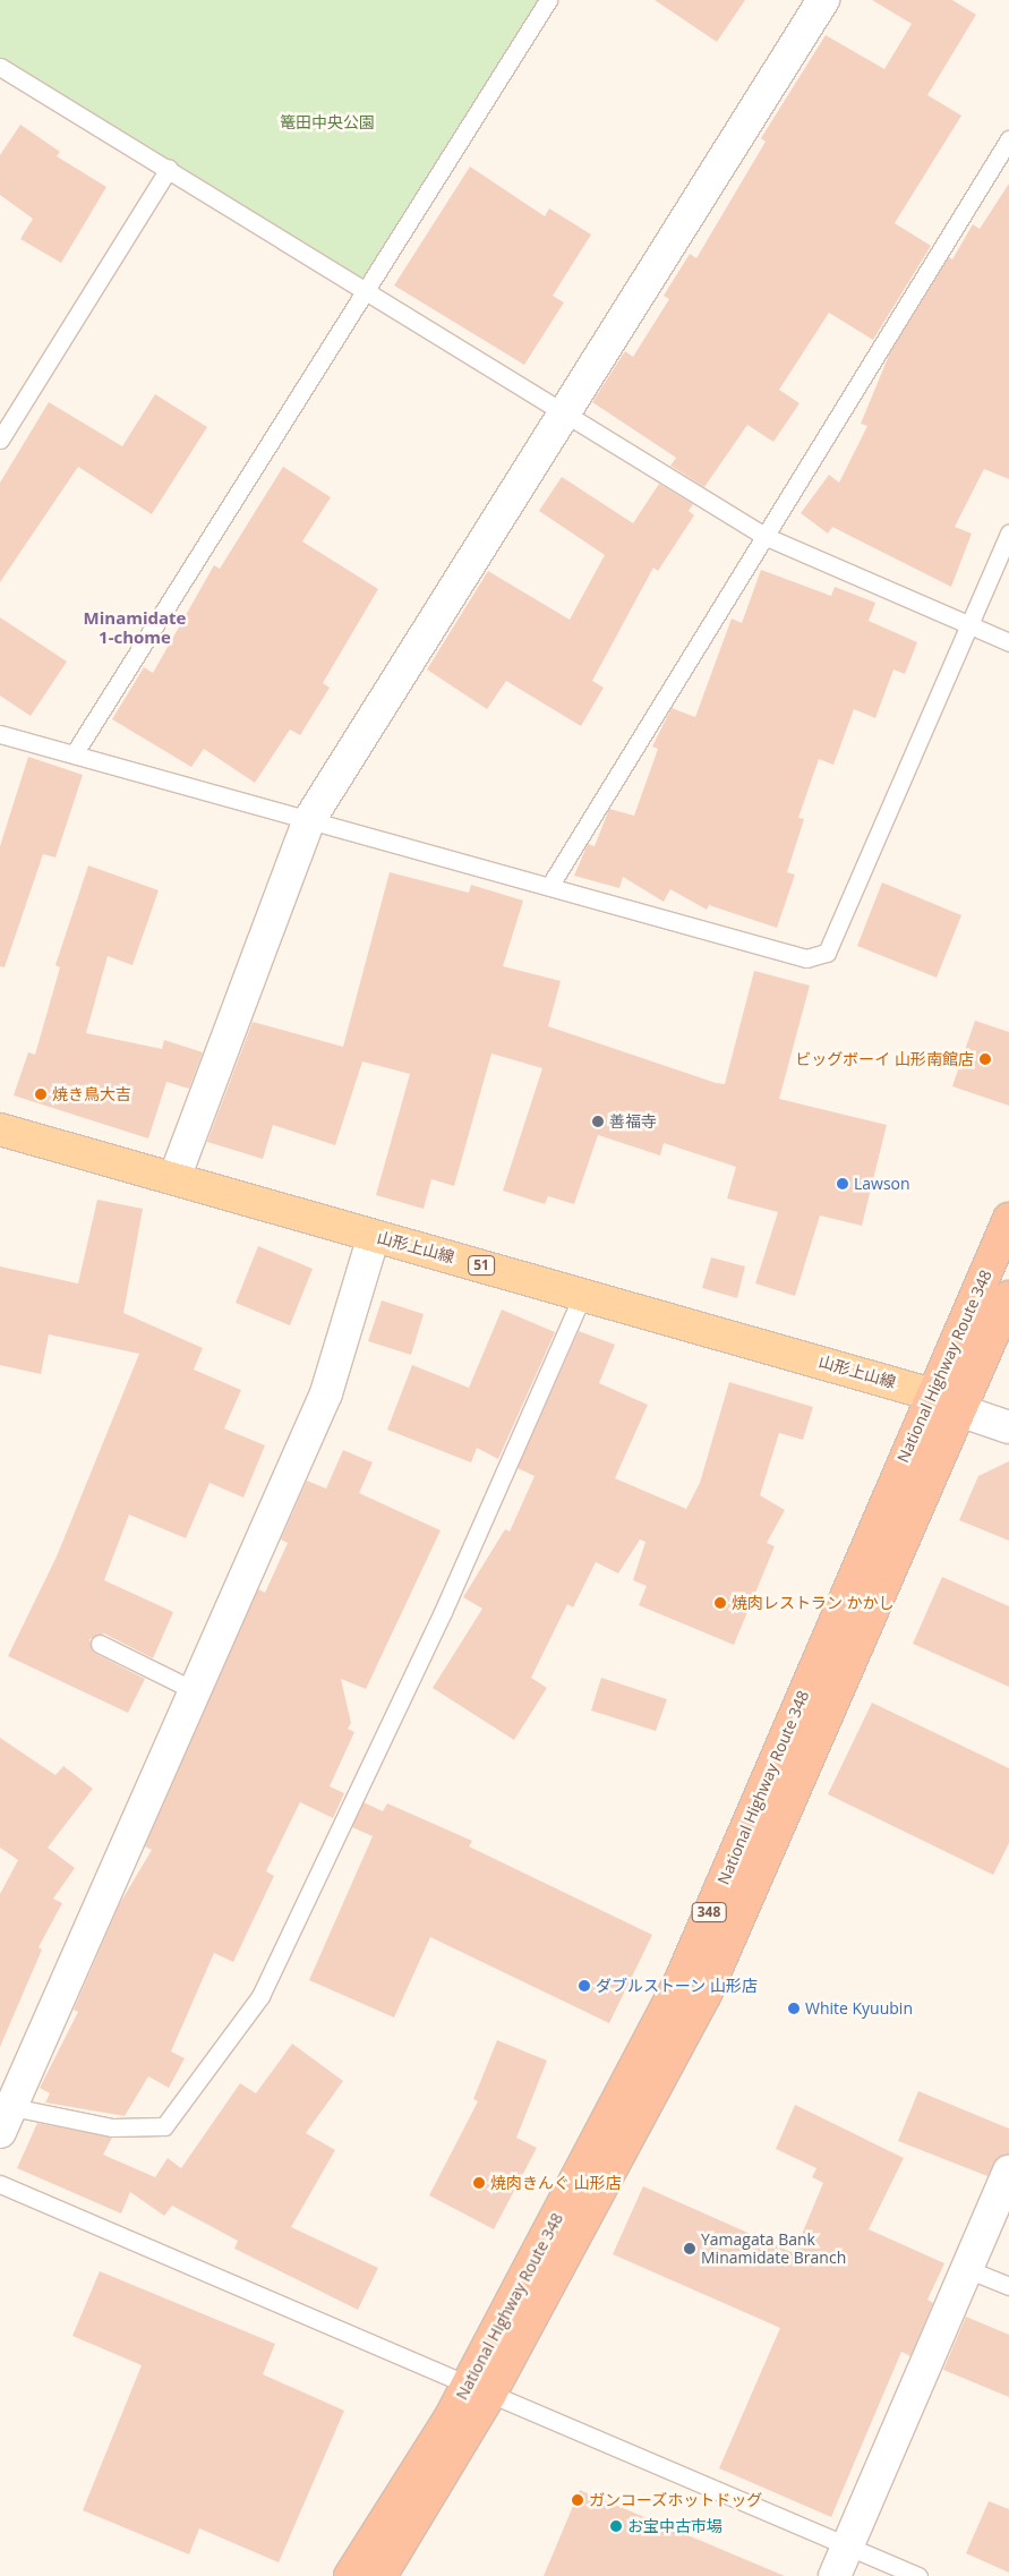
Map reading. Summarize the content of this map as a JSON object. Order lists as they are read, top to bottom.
{
  "streets": {
    "highway": ["National Highway Route 348", "348"],
    "main road": ["山形上山線", "51"]
  },
  "crossings": [
    ["山形上山線", "National Highway Route 348"]
  ],
  "districts": ["Minamidate 1-chome"],
  "parks": ["篭田中央公園"],
  "places": [
    "ビッグボーイ 山形南館店",
    "焼き鳥大吉",
    "善福寺",
    "Lawson",
    "焼肉レストラン かかし",
    "ダブルストーン 山形店",
    "White Kyuubin",
    "焼肉きんぐ 山形店",
    "Yamagata Bank Minamidate Branch",
    "ガンコーズホットドッグ",
    "お宝中古市場"
  ]
}
